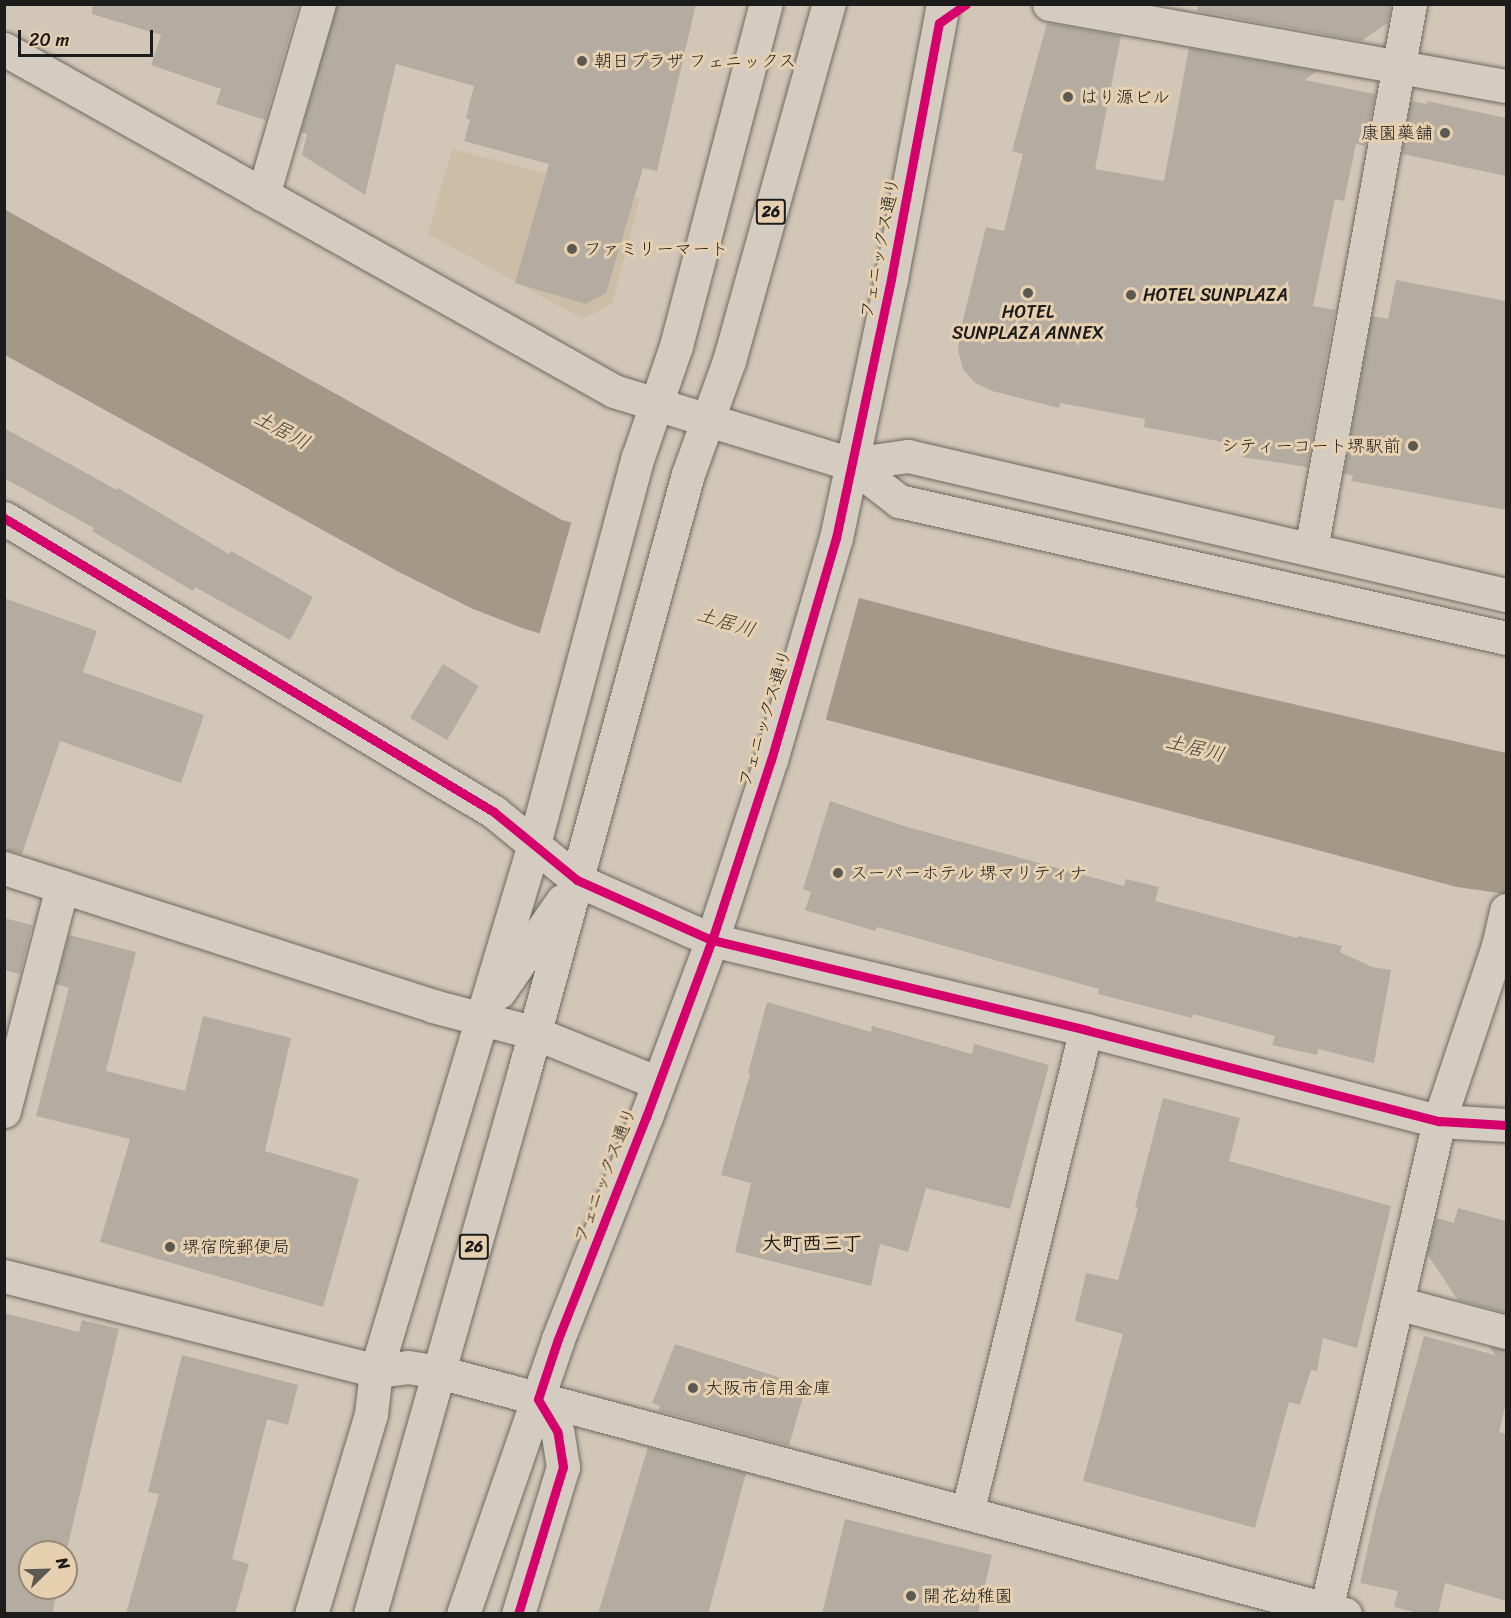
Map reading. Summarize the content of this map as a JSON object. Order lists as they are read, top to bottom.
{
  "streets": {
    "main road": ["26", "フェニックス通り"]
  },
  "districts": ["大町西三丁"],
  "water": ["土居川"],
  "places": [
    "朝日プラザ フェニックス",
    "はり源ビル",
    "康園藥舗",
    "ファミリーマート",
    "HOTEL SUNPLAZA ANNEX",
    "HOTEL SUNPLAZA",
    "シティーコート堺駅前",
    "スーパーホテル 堺マリティナ",
    "堺宿院郵便局",
    "大阪市信用金庫",
    "開花幼稚園"
  ],
  "scale_bar": "20 m",
  "north": "top right"
}
